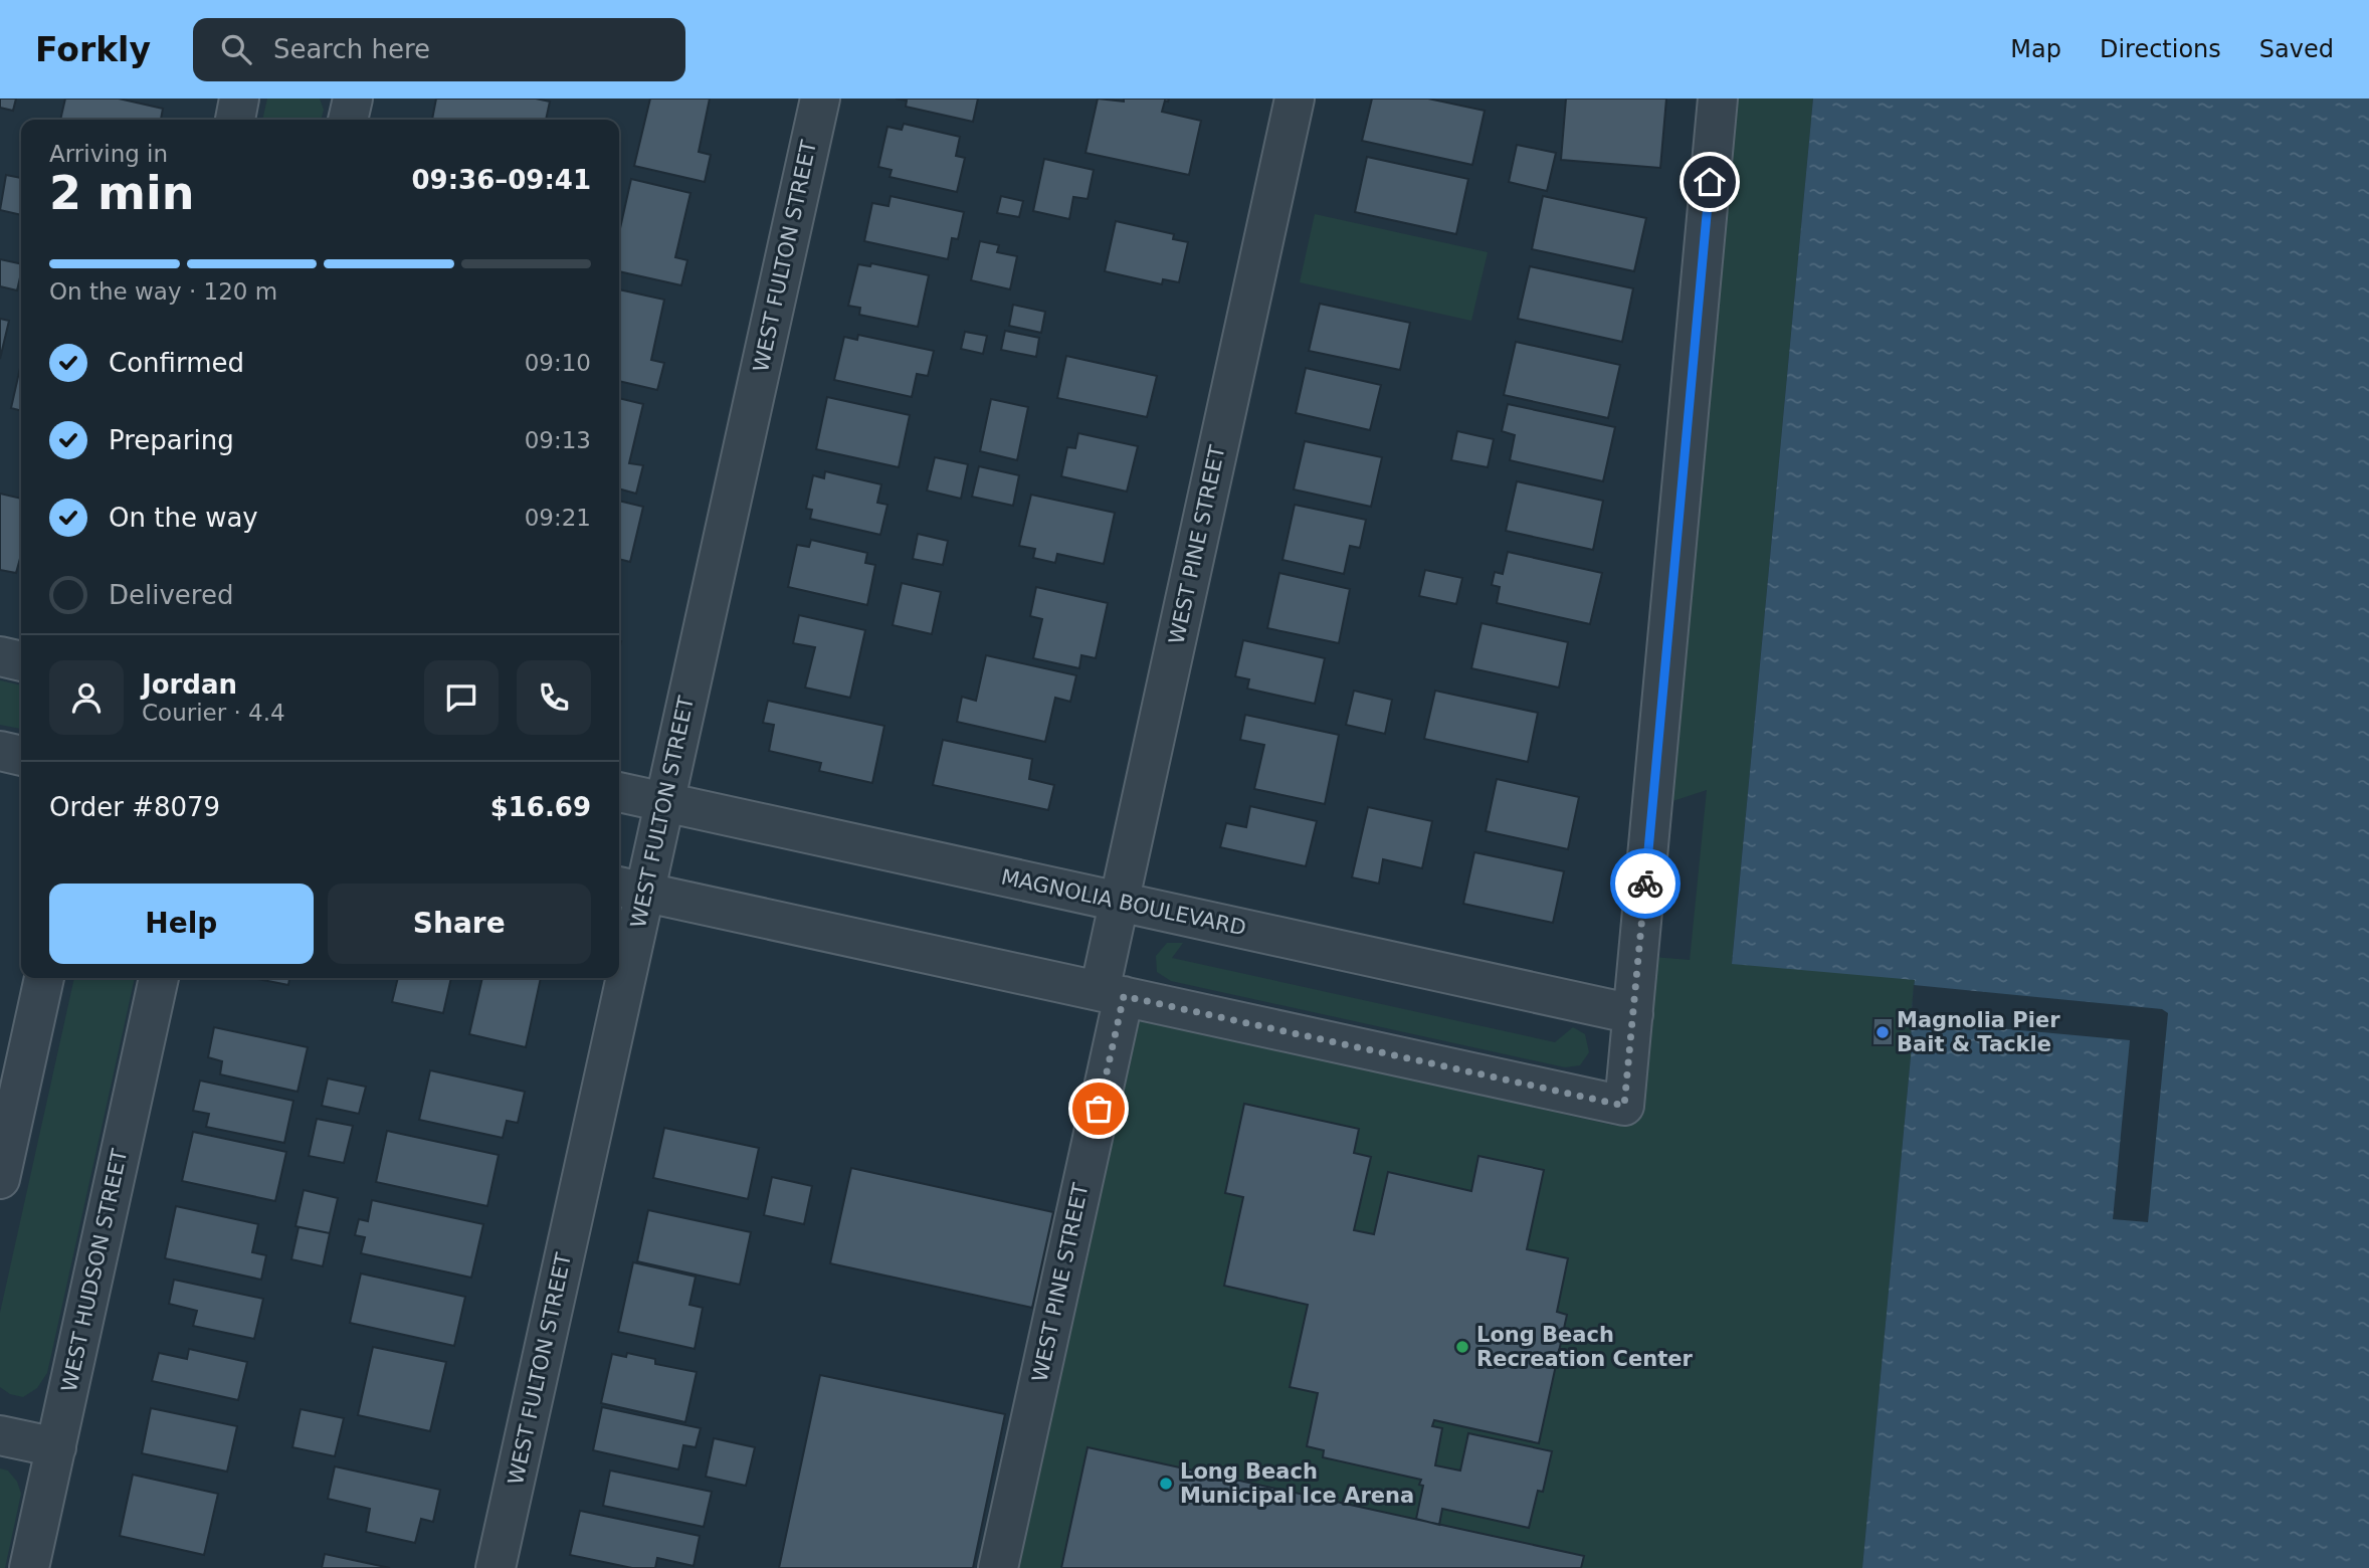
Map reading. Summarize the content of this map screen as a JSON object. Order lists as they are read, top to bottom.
{
  "streets": {
    "street": [
      "WEST FULTON STREET",
      "WEST PINE STREET",
      "MAGNOLIA BOULEVARD",
      "WEST HUDSON STREET"
    ]
  },
  "crossings": [
    ["WEST FULTON STREET", "MAGNOLIA BOULEVARD"],
    ["WEST PINE STREET", "MAGNOLIA BOULEVARD"]
  ],
  "places": ["Magnolia Pier Bait & Tackle", "Long Beach Recreation Center", "Long Beach Municipal Ice Arena"],
  "page": {
    "header": "Forkly",
    "search": "Search here",
    "nav": ["Map", "Directions", "Saved"],
    "heading": ["2 min", "Arriving in", "09:36–09:41"],
    "panel": [
      "Jordan",
      "Courier · 4.4",
      "Order #8079",
      "$16.69"
    ],
    "bar": "On the way · 120 m",
    "list": [
      ["Confirmed", "09:10"],
      ["Preparing", "09:13"],
      ["On the way", "09:21"],
      "Delivered"
    ],
    "buttons": ["Help", "Share"]
  }
}
